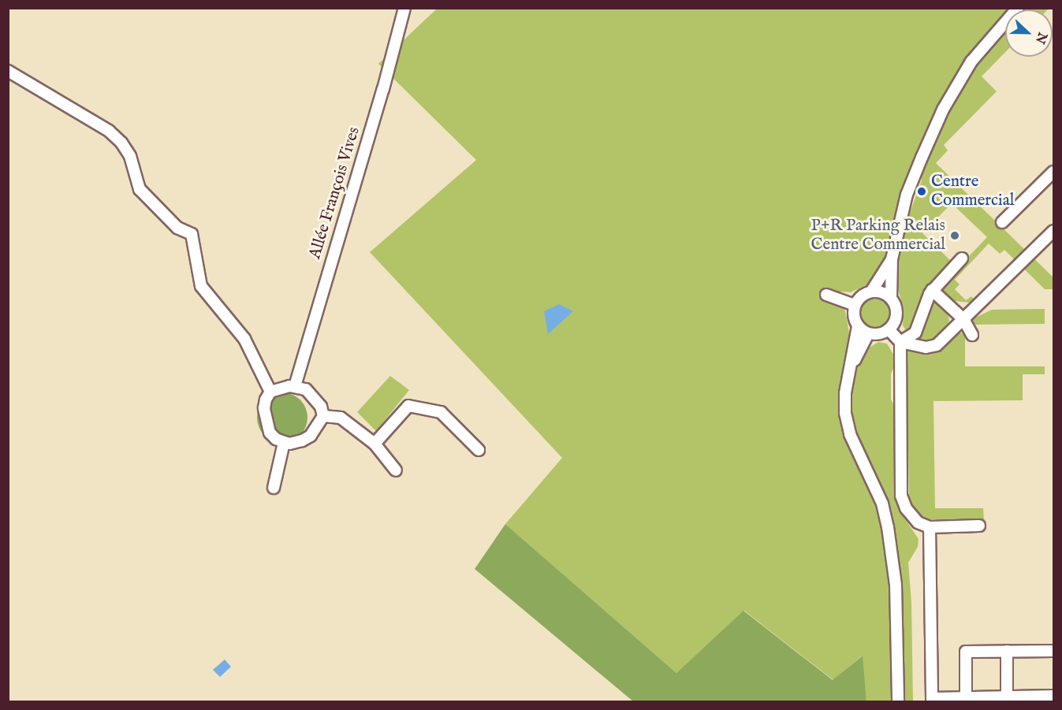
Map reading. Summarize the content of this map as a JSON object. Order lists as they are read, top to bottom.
{
  "streets": {
    "street": ["Allée François Vives"]
  },
  "places": ["Centre Commercial", "P+R Parking Relais Centre Commercial"],
  "north": "right"
}
